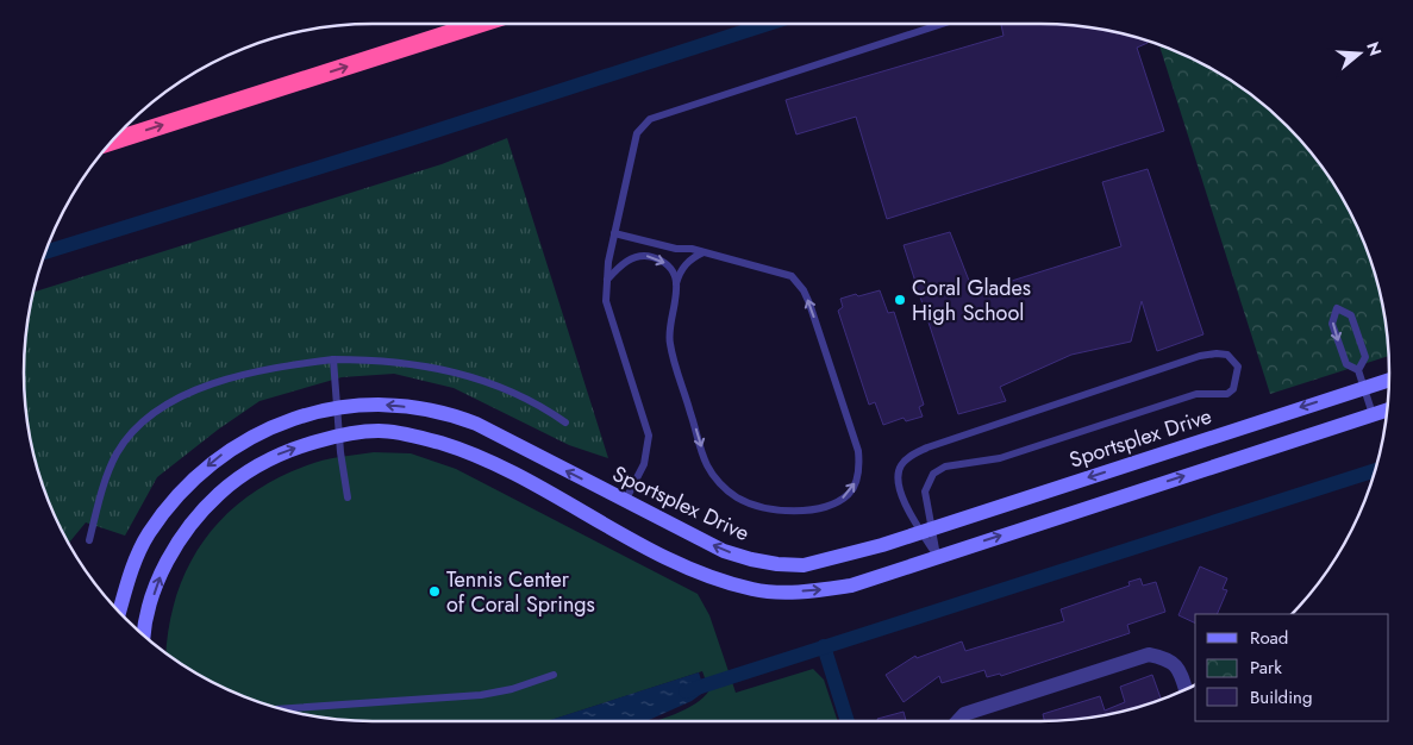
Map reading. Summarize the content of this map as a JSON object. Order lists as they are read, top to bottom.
{
  "streets": {
    "street": ["Sportsplex Drive"]
  },
  "places": ["Coral Glades High School", "Tennis Center of Coral Springs"],
  "legend": ["Road", "Park", "Building"],
  "north": "right"
}
